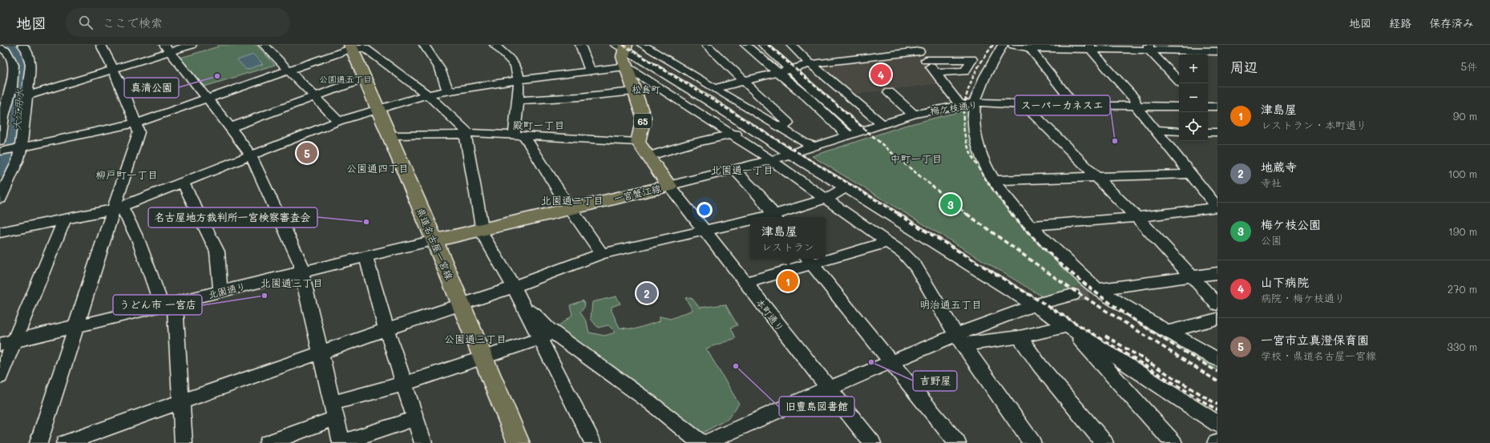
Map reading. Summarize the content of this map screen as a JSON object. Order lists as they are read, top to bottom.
{
  "streets": {
    "main road": ["65", "一宮蟹江線", "県道名古屋一宮線"],
    "street": ["梅ケ枝通り", "北園通り", "本町通り"]
  },
  "crossings": [
    ["65", "一宮蟹江線"],
    ["一宮蟹江線", "県道名古屋一宮線"],
    ["一宮蟹江線", "北園通り"],
    ["一宮蟹江線", "本町通り"],
    ["県道名古屋一宮線", "北園通り"]
  ],
  "districts": [
    "公園通五丁目",
    "松島町",
    "殿町一丁目",
    "中町一丁目",
    "公園通四丁目",
    "北園通一丁目",
    "柳戸町一丁目",
    "北園通二丁目",
    "北園通三丁目",
    "明治通五丁目",
    "公園通三丁目"
  ],
  "water": ["大江用水"],
  "places": [
    "真清公園",
    "スーパーカネスエ",
    "名古屋地方裁判所一宮検察審査会",
    "うどん市 一宮店",
    "吉野屋",
    "旧豊島図書館"
  ],
  "page": {
    "header": "地図",
    "search": "ここで検索",
    "nav": ["地図", "経路", "保存済み"],
    "heading": ["周辺", "5件"],
    "map_buttons": ["+", "−"],
    "pins": [
      "4",
      "5",
      "3",
      "1",
      "2"
    ],
    "list": [
      {
        "mark": "1",
        "name": "津島屋",
        "note": "レストラン · 本町通り",
        "value": "90 m"
      },
      {
        "mark": "2",
        "name": "地蔵寺",
        "note": "寺社",
        "value": "100 m"
      },
      {
        "mark": "3",
        "name": "梅ケ枝公園",
        "note": "公園",
        "value": "190 m"
      },
      {
        "mark": "4",
        "name": "山下病院",
        "note": "病院 · 梅ケ枝通り",
        "value": "270 m"
      },
      {
        "mark": "5",
        "name": "一宮市立真澄保育園",
        "note": "学校 · 県道名古屋一宮線",
        "value": "330 m"
      }
    ],
    "popup": ["津島屋", "レストラン"]
  }
}
